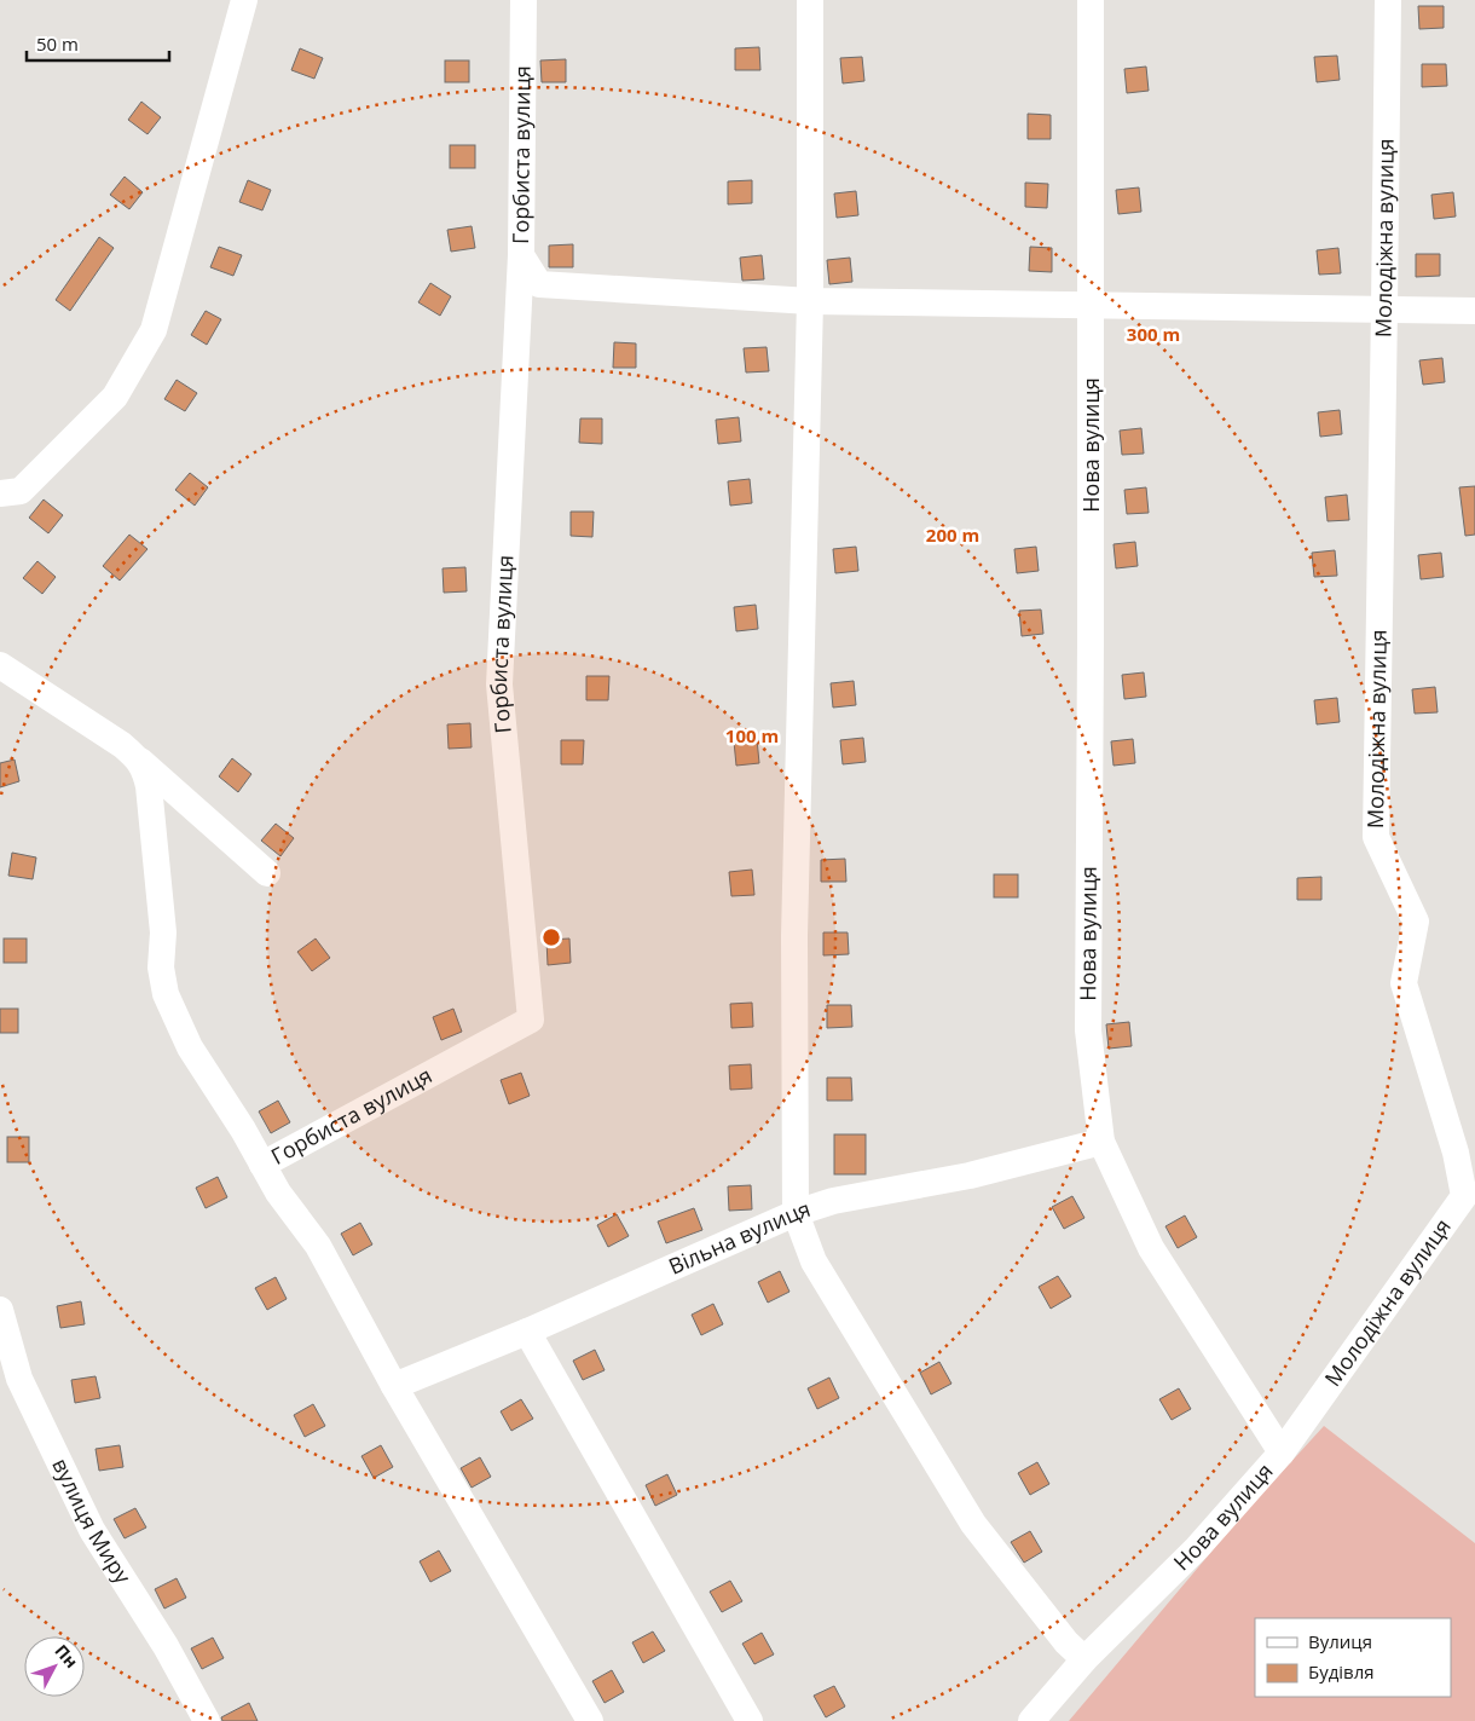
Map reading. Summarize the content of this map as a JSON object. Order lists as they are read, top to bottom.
{
  "streets": {
    "street": [
      "Горбиста вулиця",
      "Молодіжна вулиця",
      "Нова вулиця",
      "Вільна вулиця",
      "вулиця Миру"
    ]
  },
  "crossings": [
    ["Молодіжна вулиця", "Нова вулиця"],
    ["Нова вулиця", "Вільна вулиця"]
  ],
  "legend": ["Вулиця", "Будівля"],
  "scale_bar": "50 m",
  "north": "top right",
  "rings": ["300 m", "200 m", "100 m"]
}
